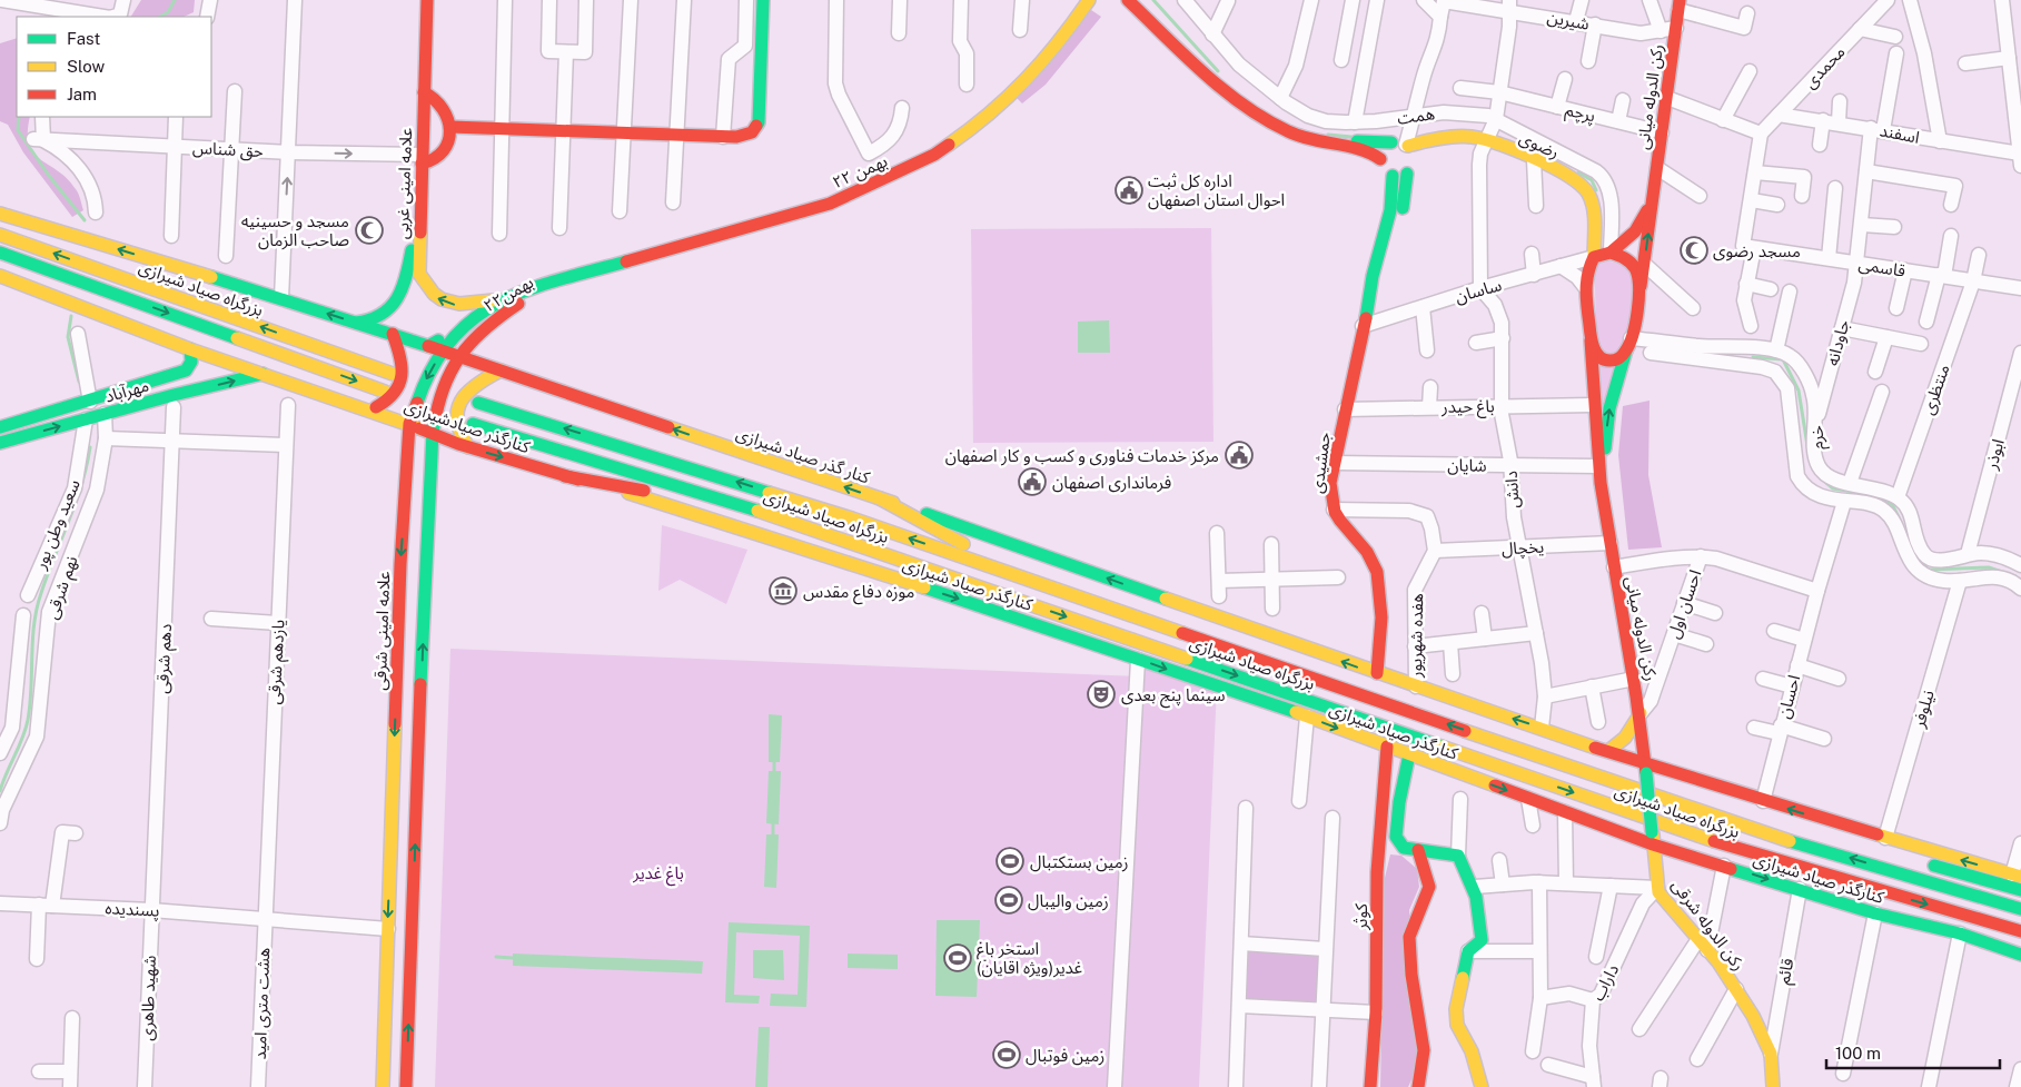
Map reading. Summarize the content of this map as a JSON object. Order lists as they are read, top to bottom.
{
  "streets": {
    "main road": [
      "رکن الدوله میانی",
      "رضوی",
      "۲۲ بهمن",
      "علامه امینی غربی",
      "بزرگراه صیاد شیرازی",
      "۲۲بهمن",
      "مهرآباد",
      "کنارگذر صیادشیرازی",
      "کنار گذر صیاد شیرازی",
      "جمشیدی",
      "کنارگذر صیاد شیرازی",
      "علامه امینی شرقی",
      "کوثر",
      "رکن الدوله شرقی"
    ],
    "street": [
      "شیرین",
      "محمدی",
      "پرچم",
      "همت",
      "اسفند",
      "حق شناس",
      "قاسمی",
      "ساسان",
      "جاودانه",
      "منتظری",
      "باغ حیدر",
      "خرم",
      "ابوذر",
      "شایان",
      "دانش",
      "سعید وطن پور",
      "یخچال",
      "نهم شرقی",
      "احسان اول",
      "هفده شهریور",
      "دهم شرقی",
      "یازدهم شرقی",
      "احسان",
      "نیلوفر",
      "پسندیده",
      "قائم",
      "داراب",
      "شهید طاهری",
      "هشت متری امید"
    ]
  },
  "crossings": [
    ["شیرین", "رکن الدوله میانی"],
    ["محمدی", "اسفند"],
    ["رکن الدوله میانی", "پرچم"],
    ["رکن الدوله میانی", "همت"],
    ["رکن الدوله میانی", "باغ حیدر"],
    ["رکن الدوله میانی", "شایان"],
    ["رکن الدوله میانی", "یخچال"],
    ["رکن الدوله میانی", "احسان اول"],
    ["رکن الدوله میانی", "رکن الدوله شرقی"],
    ["اسفند", "جاودانه"],
    ["رضوی", "ساسان"],
    ["حق شناس", "علامه امینی غربی"],
    ["۲۲ بهمن", "۲۲بهمن"],
    ["۲۲ بهمن", "علامه امینی شرقی"],
    ["علامه امینی غربی", "کنار گذر صیاد شیرازی"],
    ["علامه امینی غربی", "علامه امینی شرقی"],
    ["قاسمی", "جاودانه"],
    ["قاسمی", "منتظری"],
    ["ساسان", "جمشیدی"],
    ["ساسان", "دانش"],
    ["۲۲بهمن", "کنار گذر صیاد شیرازی"],
    ["۲۲بهمن", "علامه امینی شرقی"],
    ["جاودانه", "خرم"],
    ["منتظری", "خرم"],
    ["مهرآباد", "کنارگذر صیادشیرازی"],
    ["مهرآباد", "سعید وطن پور"],
    ["مهرآباد", "نهم شرقی"],
    ["باغ حیدر", "جمشیدی"],
    ["باغ حیدر", "دانش"],
    ["کنارگذر صیادشیرازی", "کنارگذر صیاد شیرازی"],
    ["کنارگذر صیادشیرازی", "علامه امینی شرقی"],
    ["خرم", "احسان"],
    ["خرم", "نیلوفر"],
    ["کنار گذر صیاد شیرازی", "جمشیدی"],
    ["کنار گذر صیاد شیرازی", "علامه امینی شرقی"],
    ["جمشیدی", "شایان"],
    ["شایان", "دانش"],
    ["دانش", "یخچال"],
    ["یخچال", "هفده شهریور"],
    ["کنارگذر صیاد شیرازی", "کوثر"],
    ["کنارگذر صیاد شیرازی", "رکن الدوله شرقی"],
    ["کنارگذر صیاد شیرازی", "قائم"],
    ["علامه امینی شرقی", "پسندیده"],
    ["دهم شرقی", "پسندیده"],
    ["دهم شرقی", "شهید طاهری"],
    ["یازدهم شرقی", "پسندیده"],
    ["یازدهم شرقی", "هشت متری امید"],
    ["پسندیده", "شهید طاهری"],
    ["پسندیده", "هشت متری امید"],
    ["رکن الدوله شرقی", "قائم"],
    ["رکن الدوله شرقی", "داراب"]
  ],
  "parks": ["باغ غدیر"],
  "places": {
    "public building": ["اداره کل ثبت احوال استان اصفهان", "مرکز خدمات فناوری و کسب و کار اصفهان", "فرمانداری اصفهان"],
    "mosque": ["مسجد و حسینیه صاحب الزمان", "مسجد رضوی"],
    "museum": ["موزه دفاع مقدس"],
    "theatre": ["سینما پنج بعدی"],
    "sports": [
      "زمین بستکتبال",
      "زمین والیبال",
      "استخر باغ غدیر(ویژه اقایان)",
      "زمین فوتبال"
    ]
  },
  "legend": ["Fast", "Slow", "Jam"],
  "scale_bar": "100 m"
}
